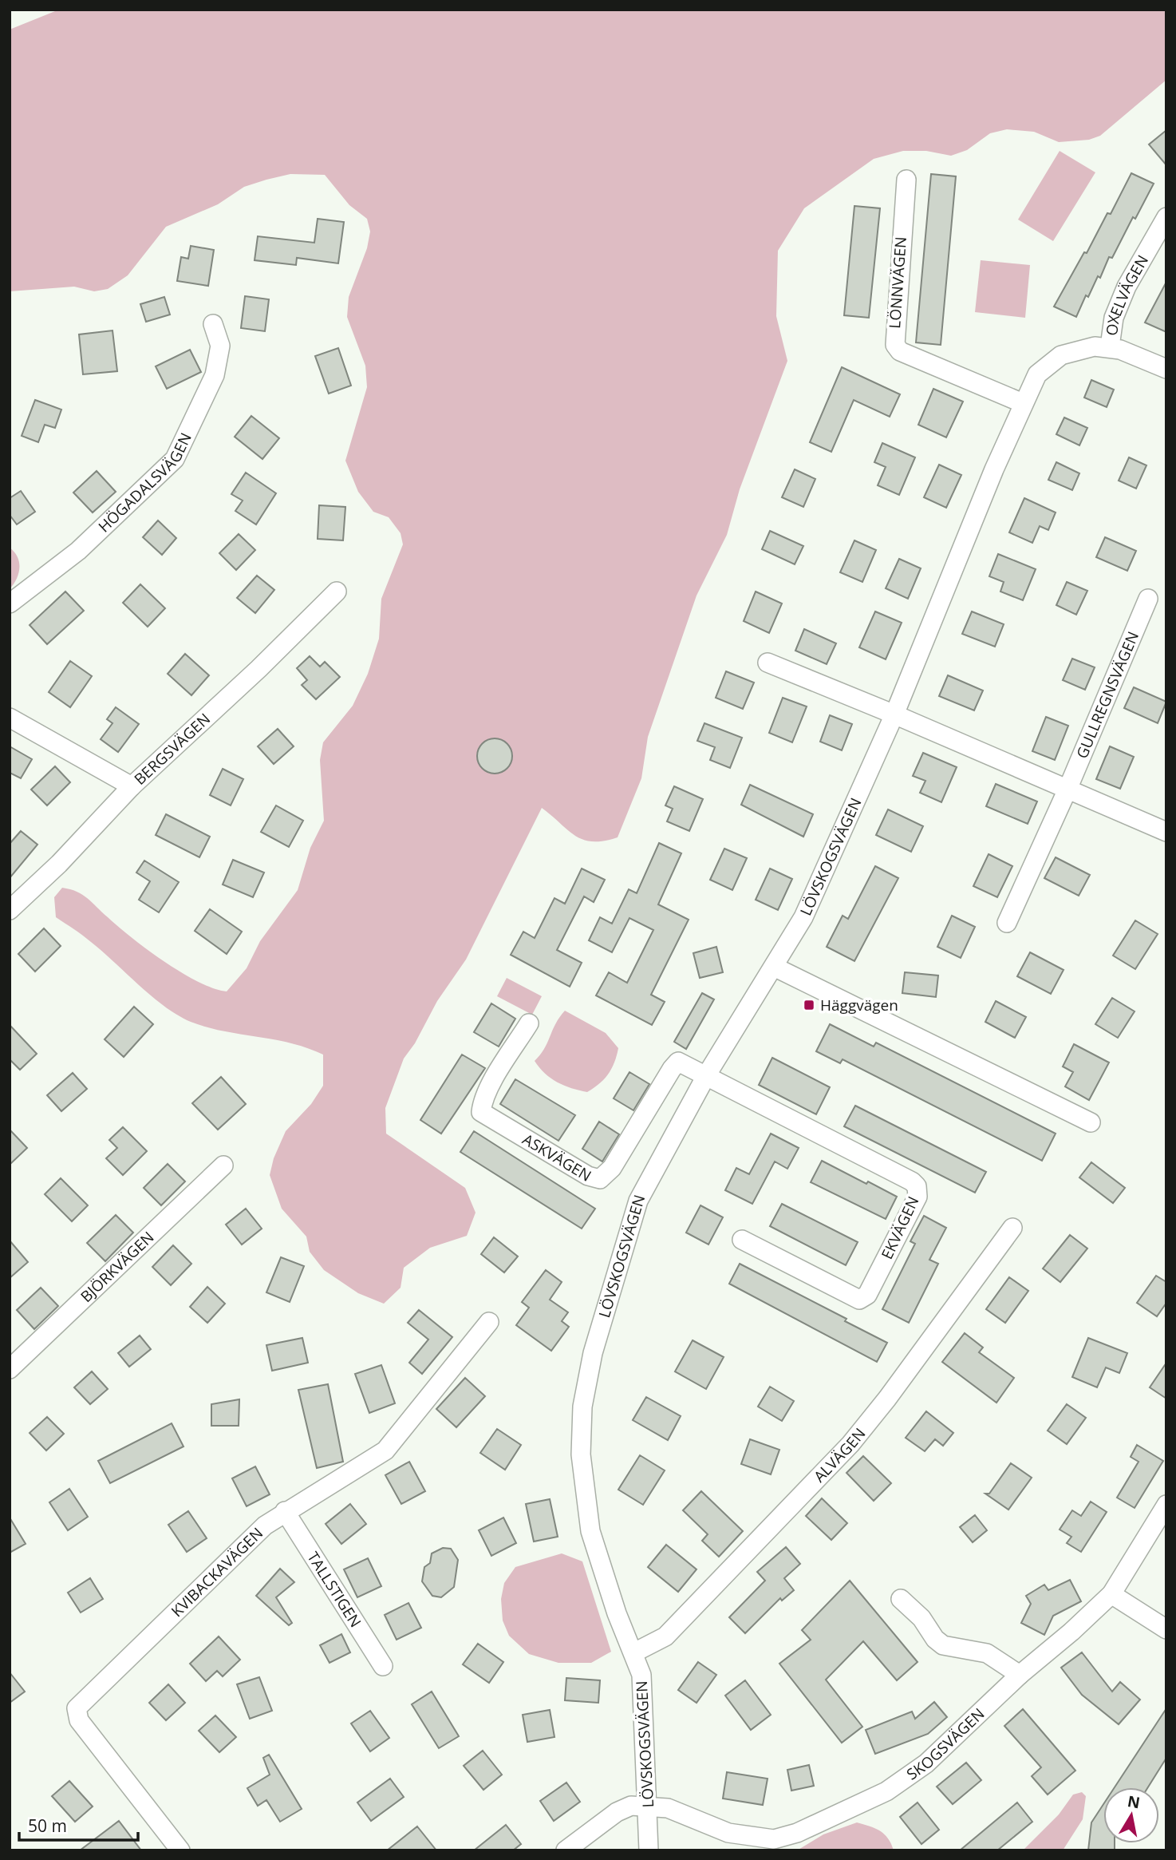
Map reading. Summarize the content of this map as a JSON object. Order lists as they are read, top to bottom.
{
  "streets": {
    "street": [
      "LÖNNVÄGEN",
      "OXELVÄGEN",
      "HÖGADALSVÄGEN",
      "GULLREGNSVÄGEN",
      "BERGSVÄGEN",
      "LÖVSKOGSVÄGEN",
      "ASKVÄGEN",
      "EKVÄGEN",
      "BJÖRKVÄGEN",
      "ALVÄGEN",
      "KVIBACKAVÄGEN",
      "TALLSTIGEN",
      "SKOGSVÄGEN"
    ]
  },
  "crossings": [
    ["LÖNNVÄGEN", "LÖVSKOGSVÄGEN"],
    ["OXELVÄGEN", "LÖVSKOGSVÄGEN"],
    ["LÖVSKOGSVÄGEN", "ASKVÄGEN"],
    ["LÖVSKOGSVÄGEN", "EKVÄGEN"],
    ["LÖVSKOGSVÄGEN", "ALVÄGEN"],
    ["LÖVSKOGSVÄGEN", "SKOGSVÄGEN"],
    ["ASKVÄGEN", "EKVÄGEN"],
    ["KVIBACKAVÄGEN", "TALLSTIGEN"]
  ],
  "places": {
    "transit": ["Häggvägen"]
  },
  "scale_bar": "50 m",
  "north": "top"
}
